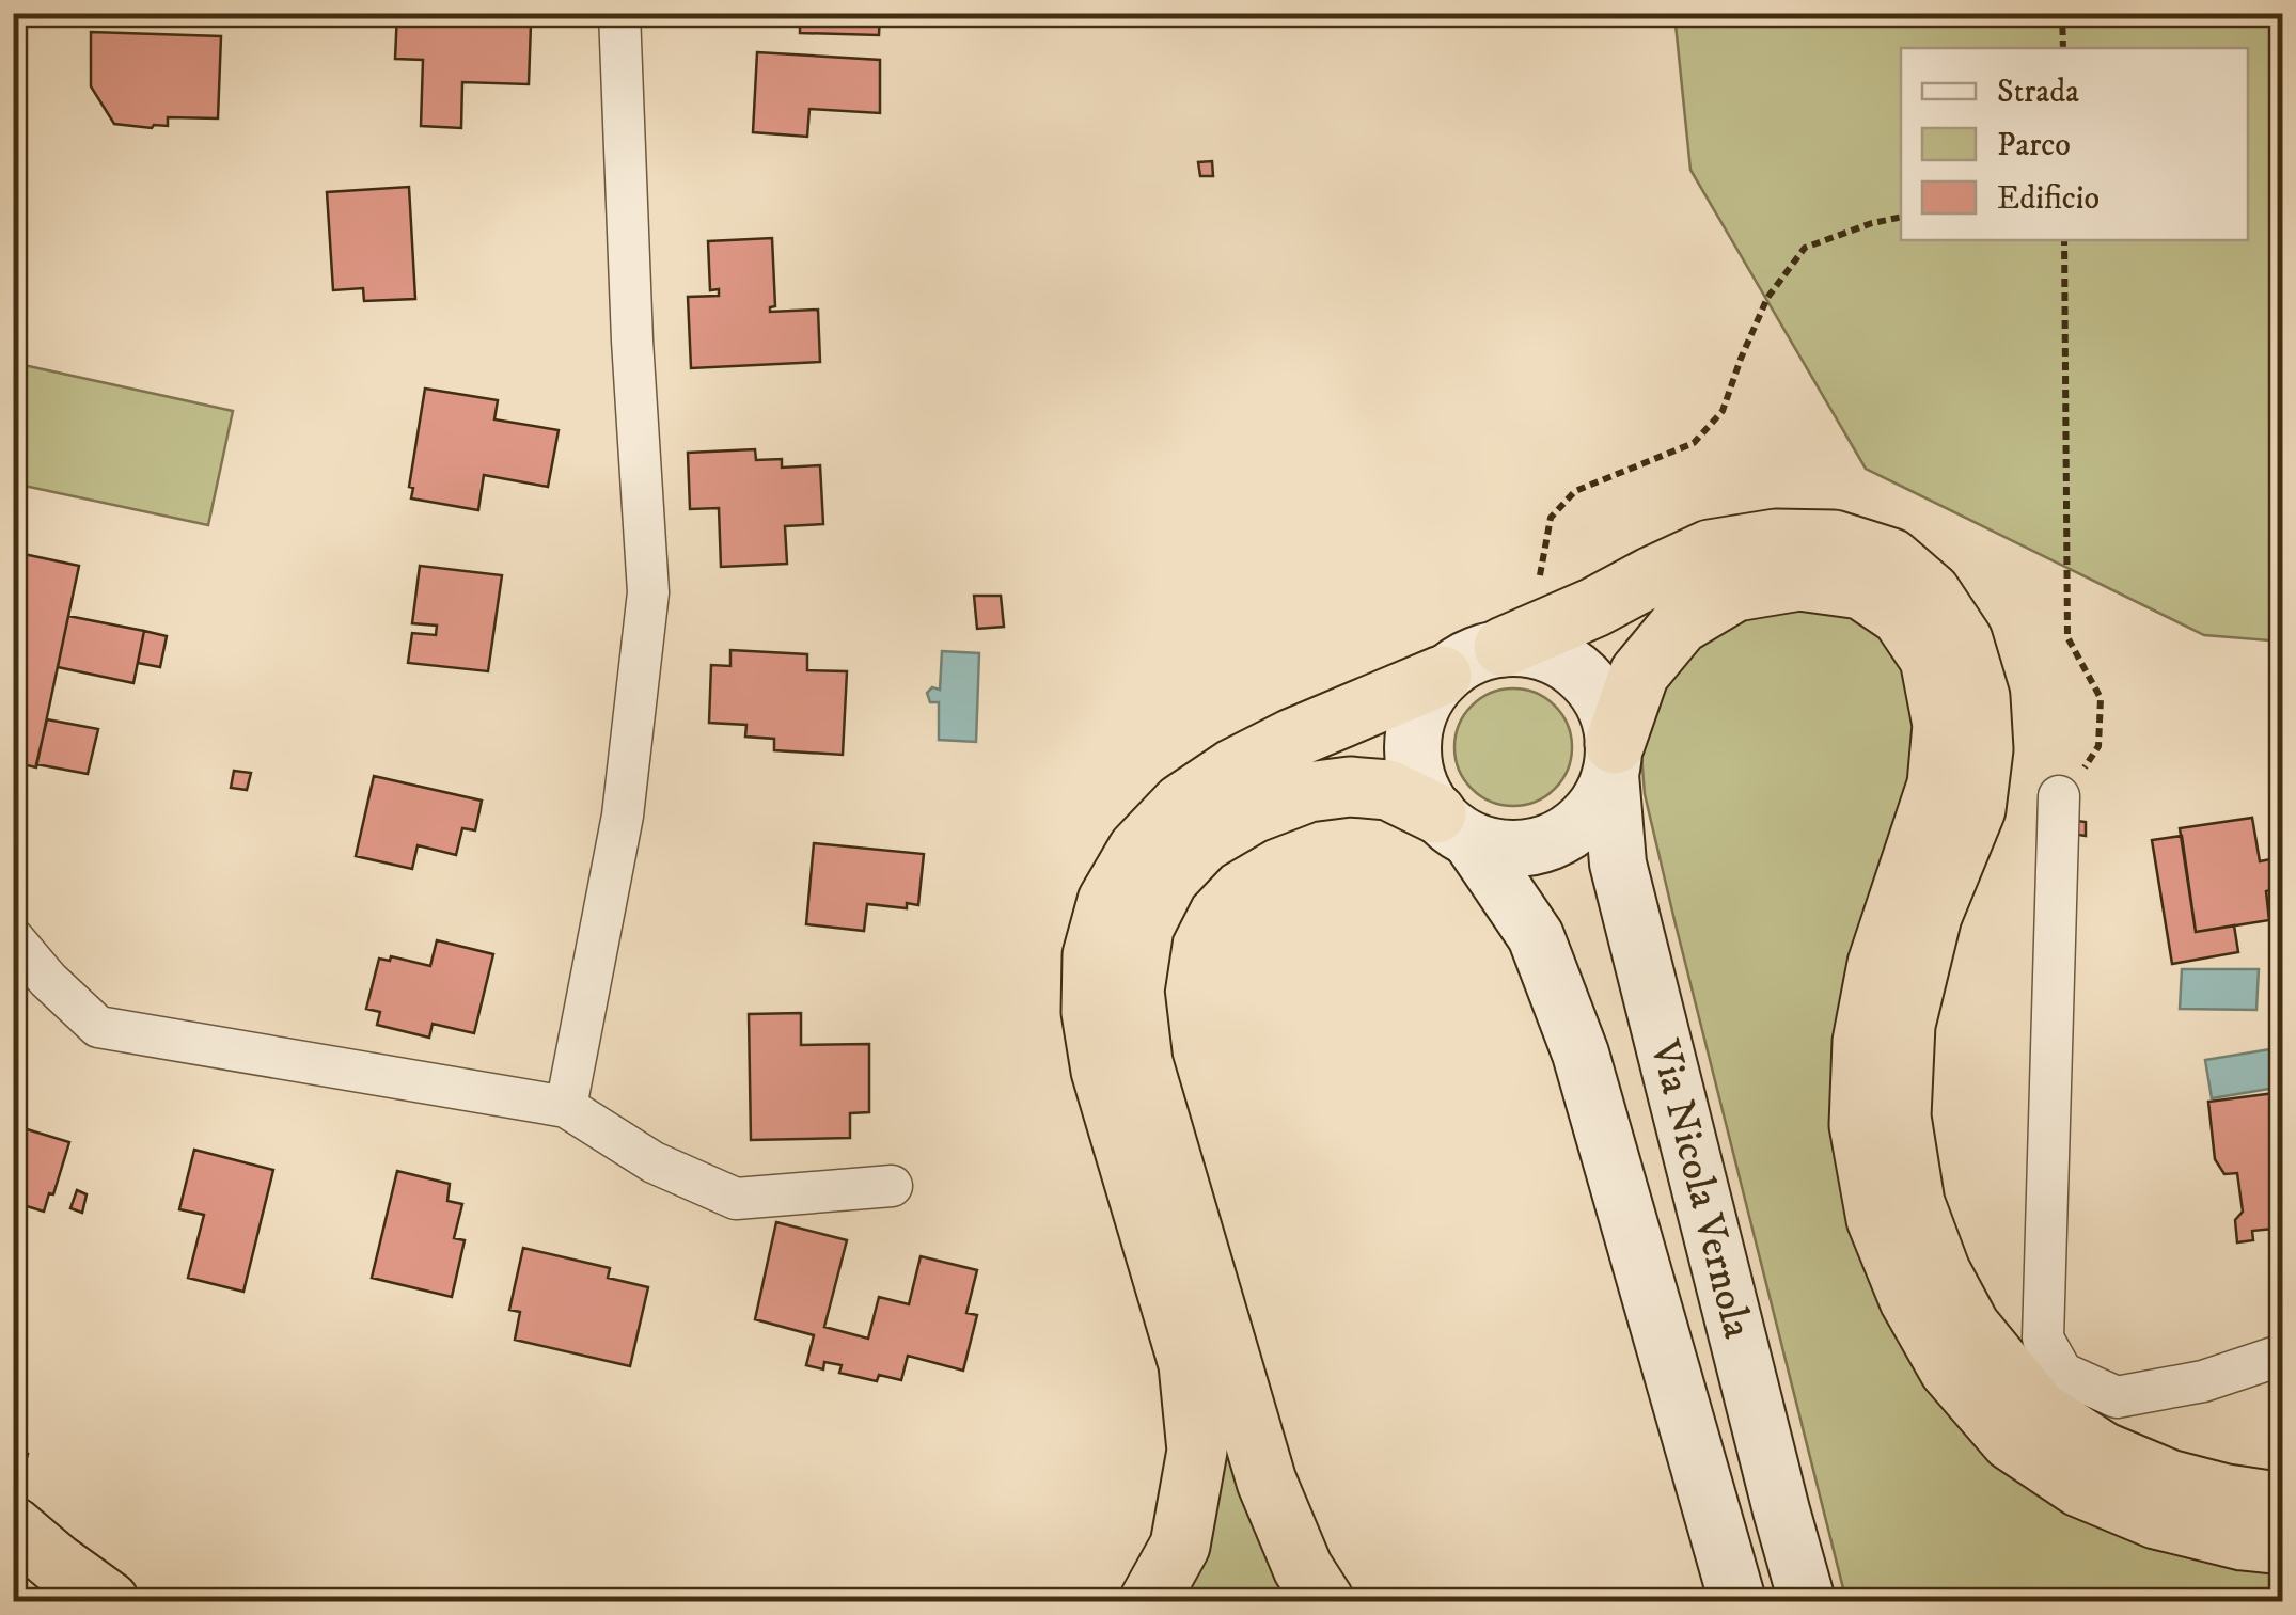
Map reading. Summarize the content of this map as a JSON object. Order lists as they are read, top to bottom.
{
  "streets": {
    "main road": ["Via Nicola Vernola"]
  },
  "legend": ["Strada", "Parco", "Edificio"]
}
